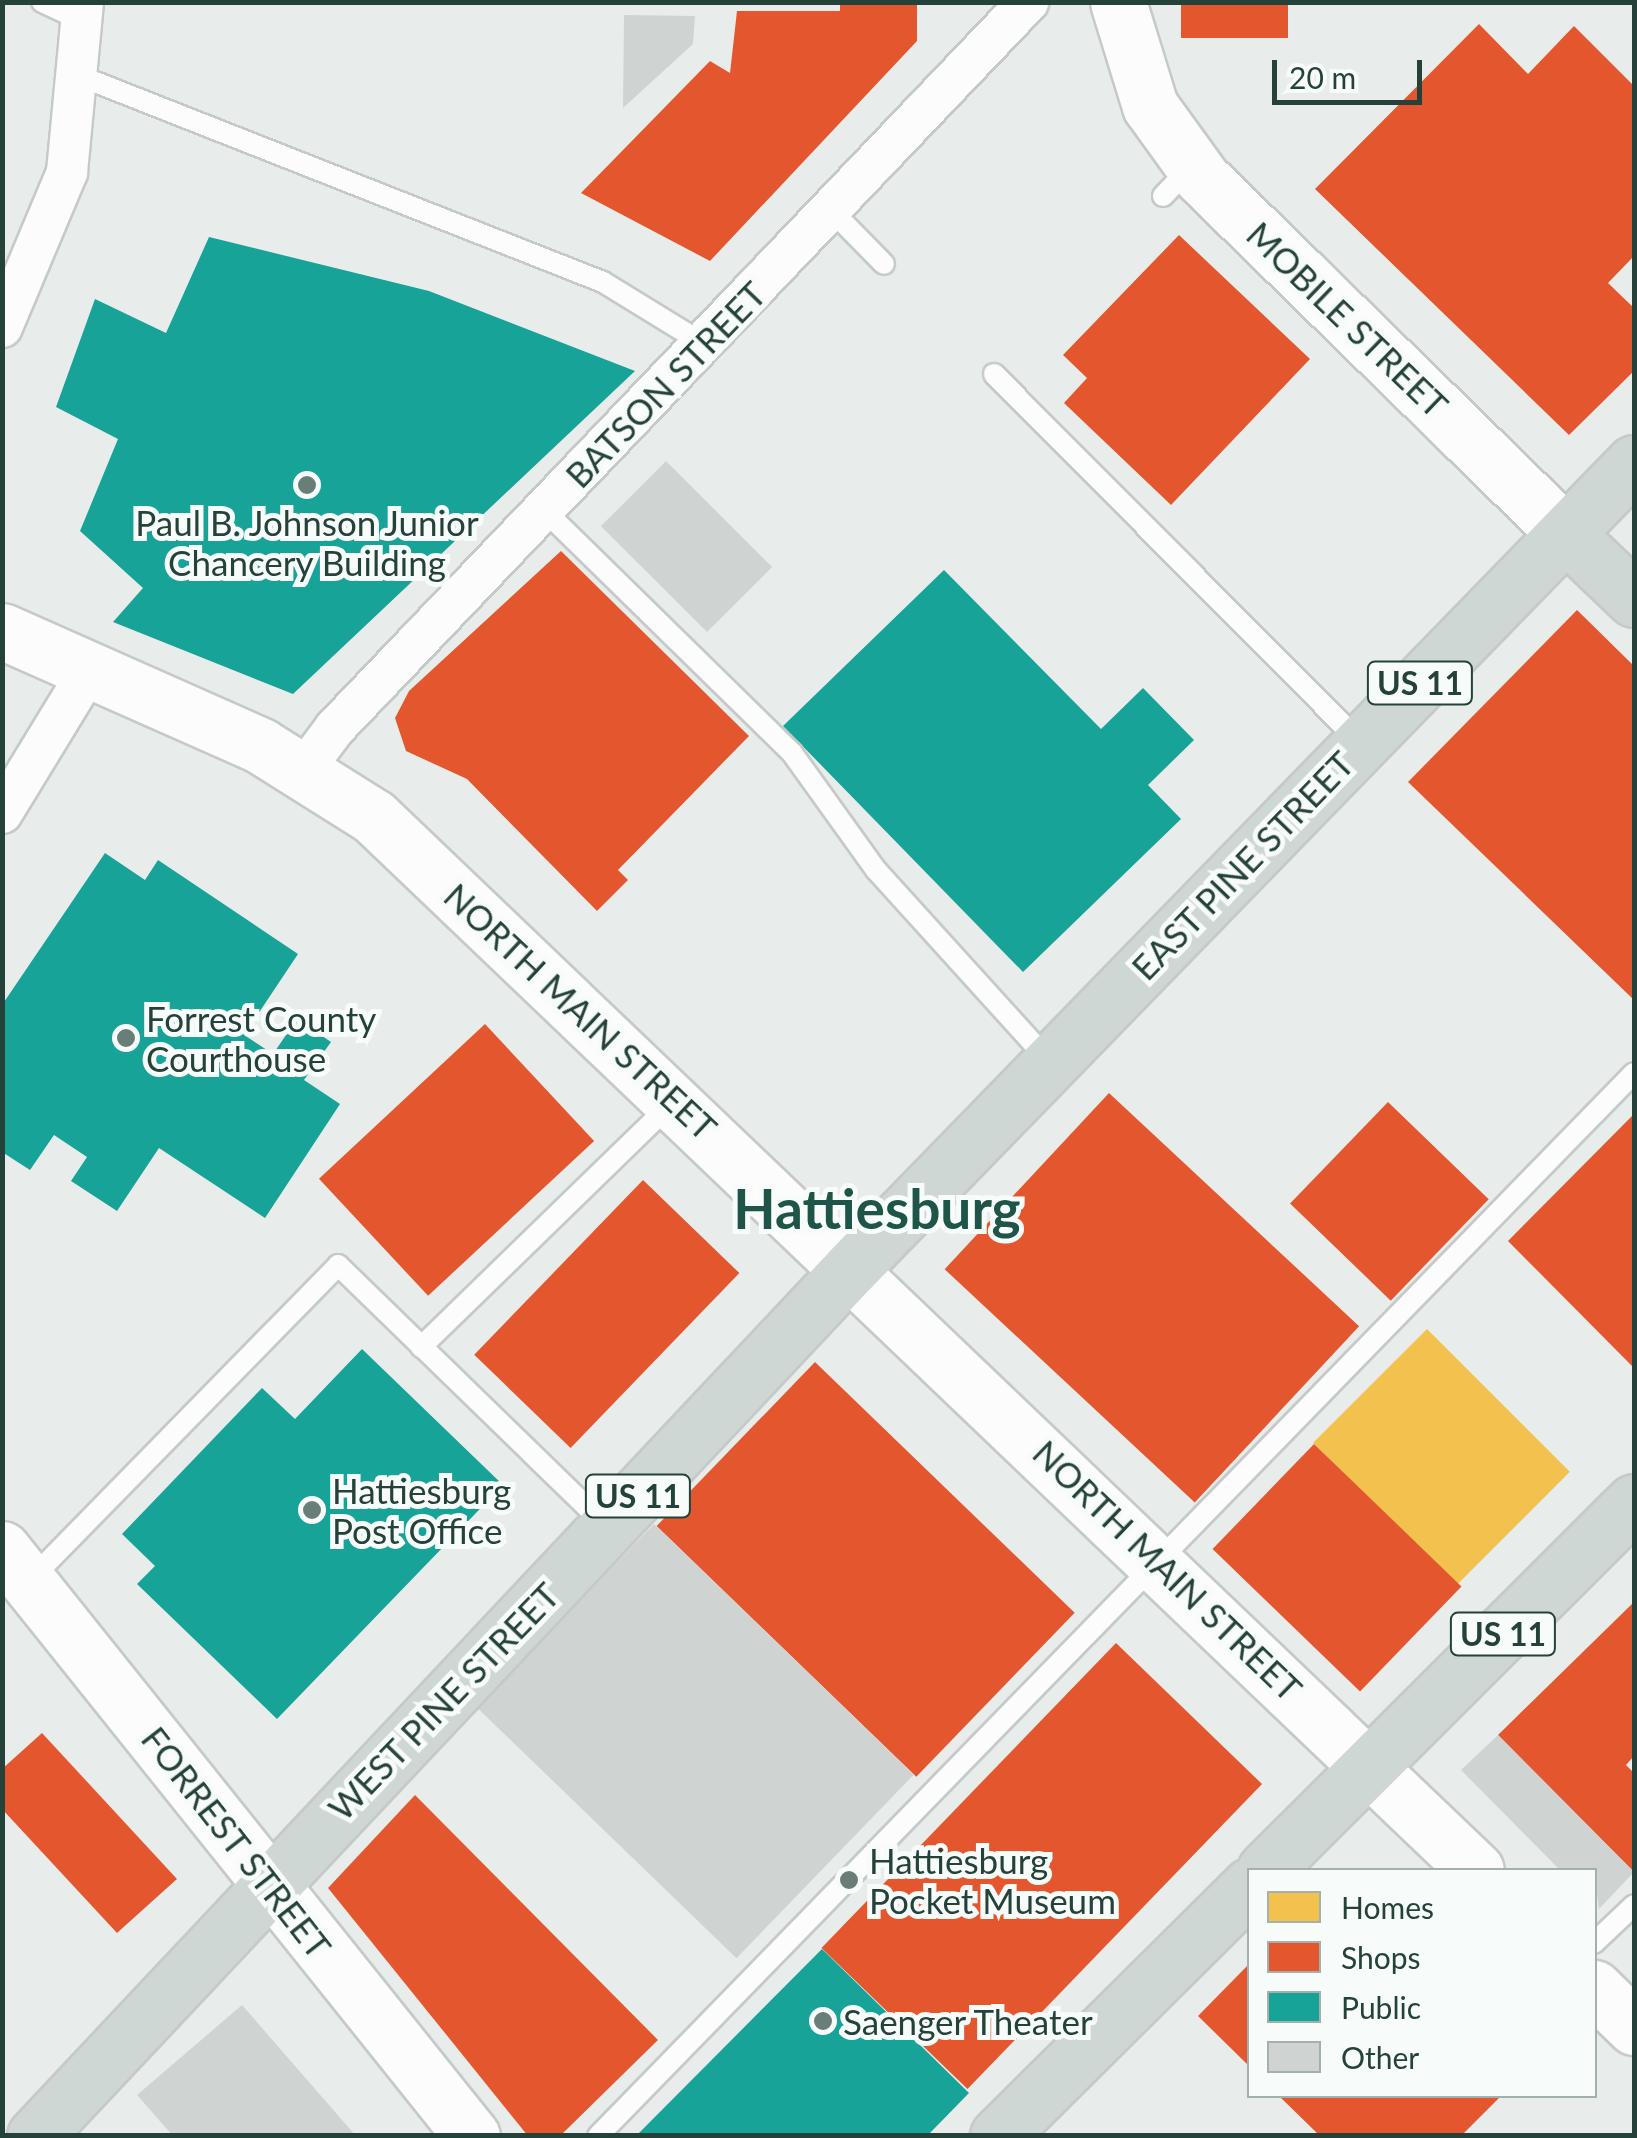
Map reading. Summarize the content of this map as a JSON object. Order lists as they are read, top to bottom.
{
  "streets": {
    "main road": [
      "MOBILE STREET",
      "US 11",
      "EAST PINE STREET",
      "NORTH MAIN STREET",
      "WEST PINE STREET",
      "FORREST STREET"
    ],
    "street": ["BATSON STREET"]
  },
  "crossings": [
    ["MOBILE STREET", "EAST PINE STREET"],
    ["BATSON STREET", "NORTH MAIN STREET"],
    ["US 11", "NORTH MAIN STREET"],
    ["EAST PINE STREET", "NORTH MAIN STREET"],
    ["EAST PINE STREET", "WEST PINE STREET"],
    ["NORTH MAIN STREET", "WEST PINE STREET"],
    ["WEST PINE STREET", "FORREST STREET"]
  ],
  "districts": ["Hattiesburg"],
  "places": [
    "Paul B. Johnson Junior Chancery Building",
    "Forrest County Courthouse",
    "Hattiesburg Post Office",
    "Hattiesburg Pocket Museum",
    "Saenger Theater"
  ],
  "legend": [
    "Homes",
    "Shops",
    "Public",
    "Other"
  ],
  "scale_bar": "20 m"
}
